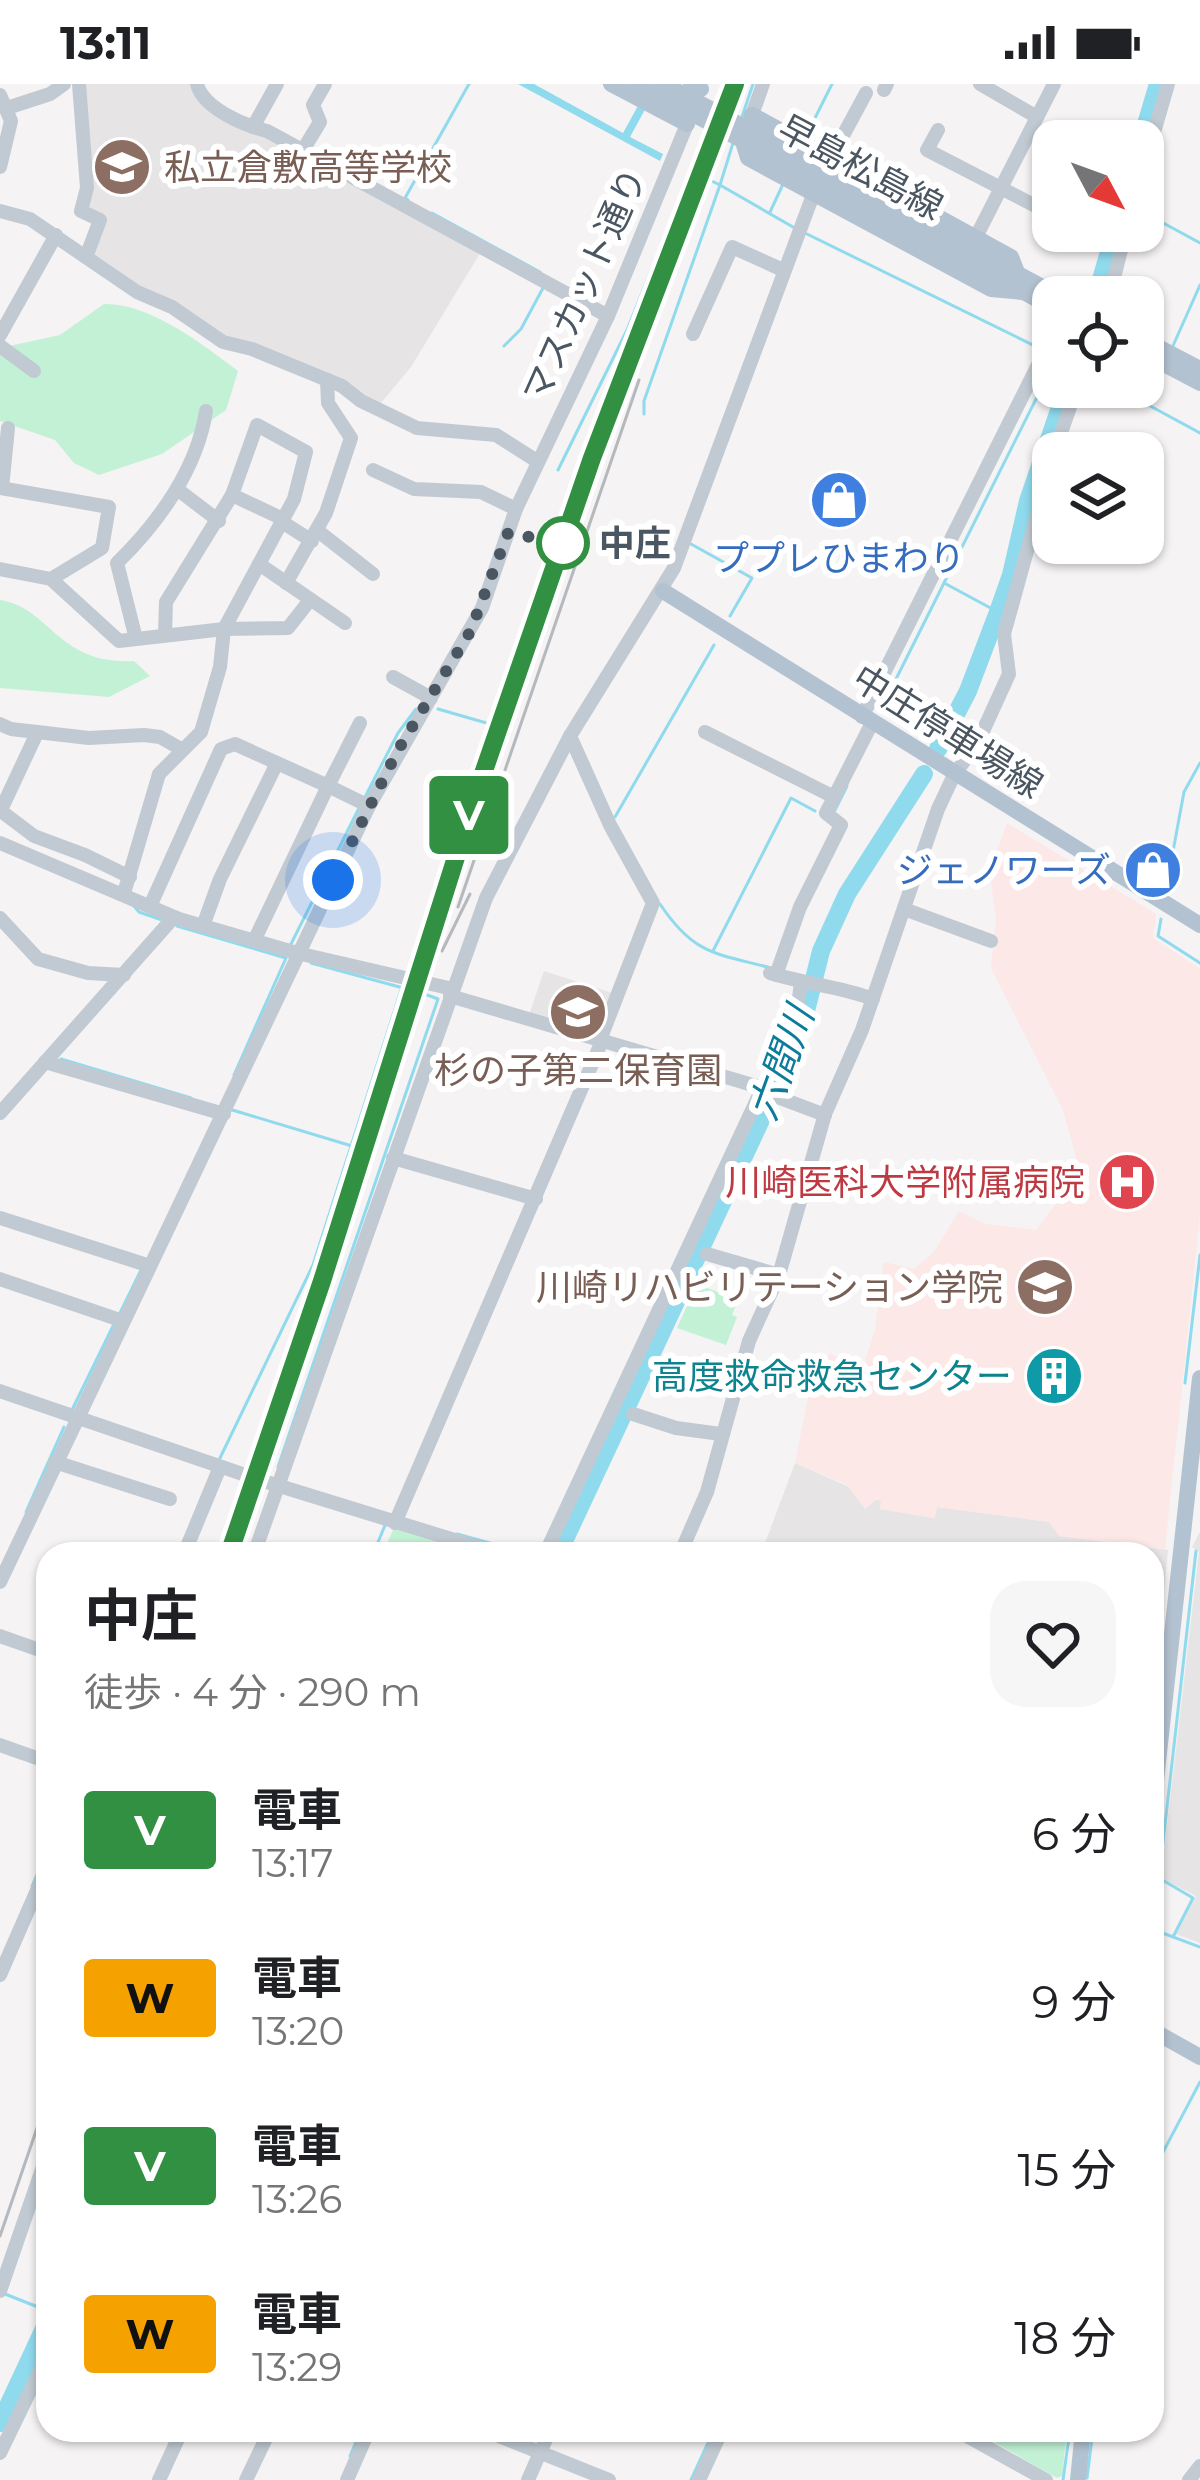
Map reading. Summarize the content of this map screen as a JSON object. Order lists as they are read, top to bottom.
{
  "streets": {
    "main road": ["早島松島線", "中庄停車場線"],
    "street": ["マスカット通り"]
  },
  "water": ["六間川"],
  "places": {
    "school or university": ["私立倉敷高等学校", "杉の子第二保育園", "川崎リハビリテーション学院"],
    "shop": ["ププレひまわり", "ジェノワーズ"],
    "other": ["中庄"],
    "hospital": ["川崎医科大学附属病院"],
    "building": ["高度救命救急センター"]
  },
  "north": "bottom right",
  "page": {
    "status": "13:11",
    "on_map": "V",
    "heading": ["中庄", "徒歩 · 4 分 · 290 m"],
    "list": [
      {
        "mark": "V",
        "name": "電車",
        "note": "13:17",
        "value": "6 分"
      },
      {
        "mark": "W",
        "name": "電車",
        "note": "13:20",
        "value": "9 分"
      },
      {
        "mark": "V",
        "name": "電車",
        "note": "13:26",
        "value": "15 分"
      },
      {
        "mark": "W",
        "name": "電車",
        "note": "13:29",
        "value": "18 分"
      }
    ]
  }
}
